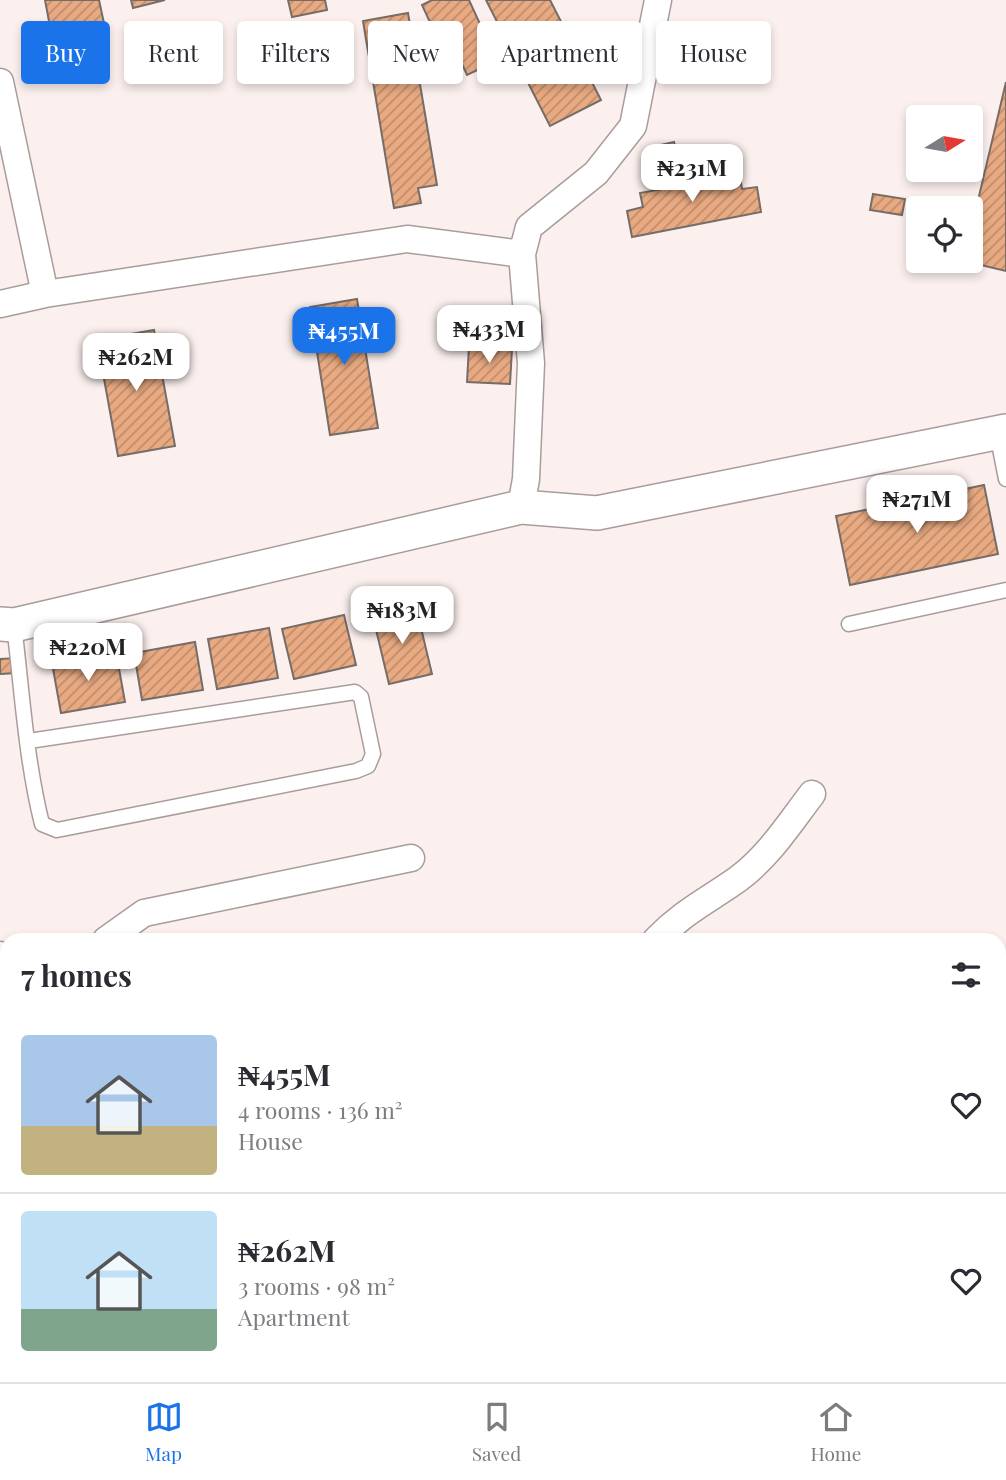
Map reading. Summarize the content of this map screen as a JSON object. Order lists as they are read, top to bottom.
{
  "north": "right",
  "page": {
    "chip": [
      "Buy",
      "Rent",
      "Filters",
      "New",
      "Apartment",
      "House"
    ],
    "price": [
      "₦231M",
      "₦433M",
      "₦455M",
      "₦262M",
      "₦271M",
      "₦183M",
      "₦220M"
    ],
    "heading": "7 homes",
    "list": [
      {
        "name": "₦455M",
        "note": "4 rooms · 136 m² · House"
      },
      {
        "name": "₦262M",
        "note": "3 rooms · 98 m² · Apartment"
      }
    ],
    "tabs": ["Map", "Saved", "Home"]
  }
}
